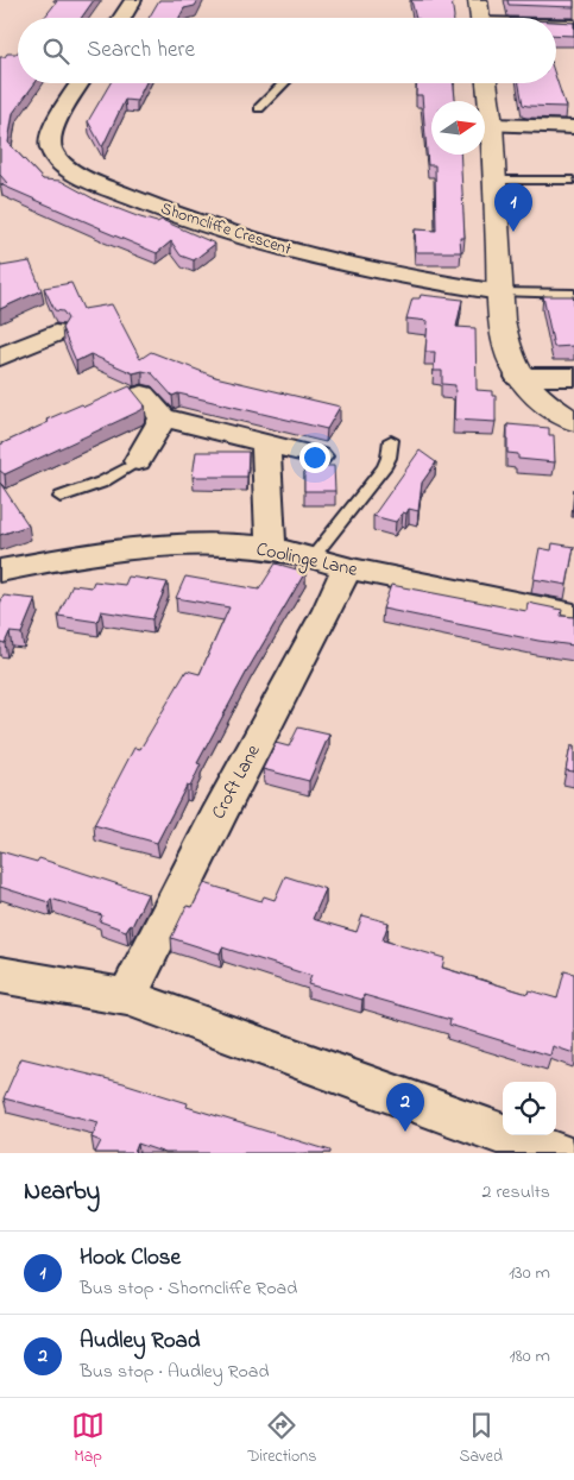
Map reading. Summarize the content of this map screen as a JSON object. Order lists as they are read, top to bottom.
{
  "streets": {
    "street": ["Shorncliffe Crescent", "Coolinge Lane", "Croft Lane"]
  },
  "crossings": [
    ["Coolinge Lane", "Croft Lane"]
  ],
  "north": "right",
  "page": {
    "search": "Search here",
    "pins": ["1", "2"],
    "heading": ["Nearby", "2 results"],
    "list": [
      {
        "mark": "1",
        "name": "Hook Close",
        "note": "Bus stop · Shorncliffe Road",
        "value": "130 m"
      },
      {
        "mark": "2",
        "name": "Audley Road",
        "note": "Bus stop · Audley Road",
        "value": "180 m"
      }
    ],
    "nav": ["Map", "Directions", "Saved"]
  }
}
